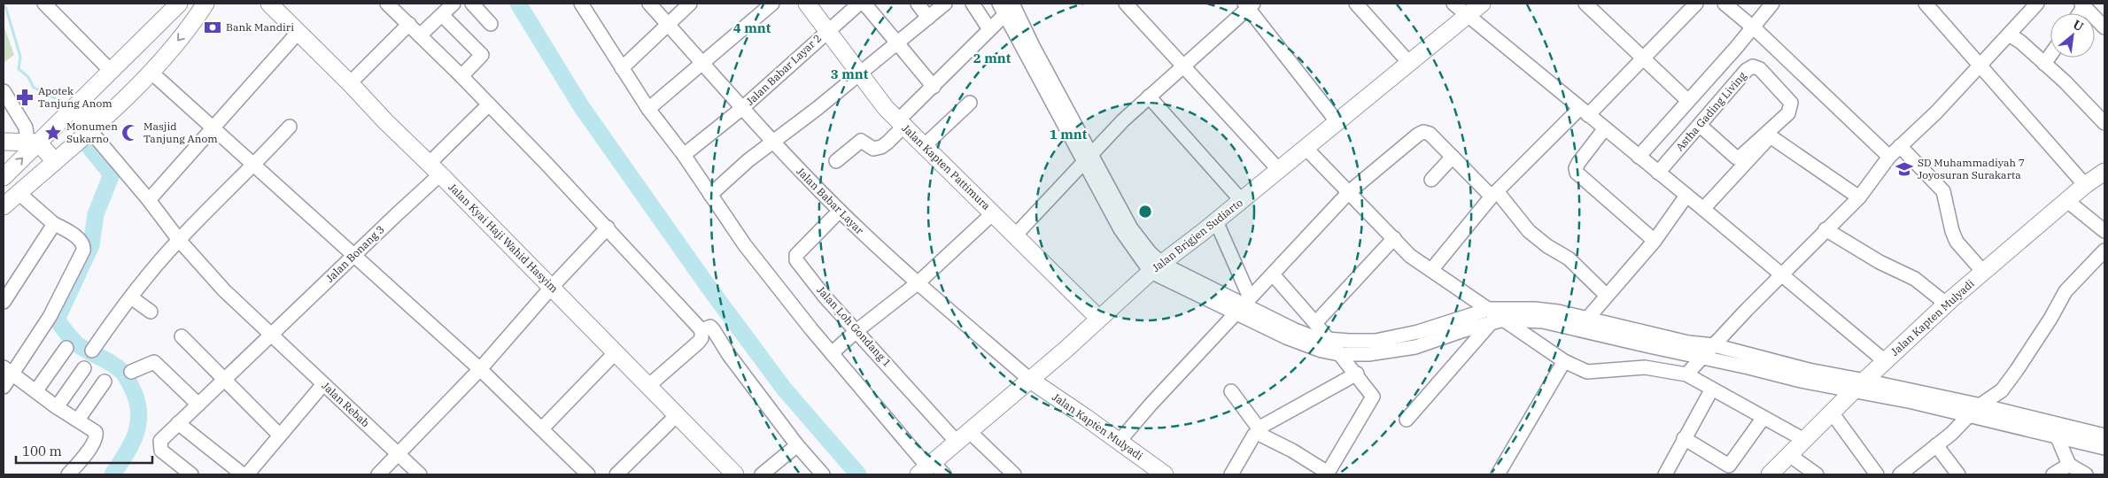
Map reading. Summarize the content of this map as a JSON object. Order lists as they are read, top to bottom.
{
  "streets": {
    "main road": [
      "Jalan Kapten Pattimura",
      "Jalan Brigjen Sudiarto",
      "Jalan Kyai Haji Wahid Hasyim",
      "Jalan Kapten Mulyadi"
    ],
    "street": [
      "Jalan Babar Layar 2",
      "Astha Gading Living",
      "Jalan Babar Layar",
      "Jalan Bonang 3",
      "Jalan Loh Gondang 1",
      "Jalan Rebab"
    ]
  },
  "crossings": [
    ["Jalan Babar Layar 2", "Jalan Kapten Pattimura"],
    ["Jalan Babar Layar 2", "Jalan Babar Layar"],
    ["Jalan Kapten Pattimura", "Jalan Brigjen Sudiarto"],
    ["Jalan Babar Layar", "Jalan Brigjen Sudiarto"],
    ["Jalan Babar Layar", "Jalan Kapten Mulyadi"],
    ["Jalan Babar Layar", "Jalan Loh Gondang 1"],
    ["Jalan Brigjen Sudiarto", "Jalan Kapten Mulyadi"],
    ["Jalan Brigjen Sudiarto", "Jalan Loh Gondang 1"],
    ["Jalan Kyai Haji Wahid Hasyim", "Jalan Bonang 3"],
    ["Jalan Bonang 3", "Jalan Rebab"]
  ],
  "places": {
    "bank": ["Bank Mandiri"],
    "pharmacy": ["Apotek Tanjung Anom"],
    "place": ["Monumen Sukarno"],
    "mosque": ["Masjid Tanjung Anom"],
    "school or university": ["SD Muhammadiyah 7 Joyosuran Surakarta"]
  },
  "scale_bar": "100 m",
  "north": "top right",
  "rings": [
    "4 mnt",
    "2 mnt",
    "3 mnt",
    "1 mnt"
  ]
}
